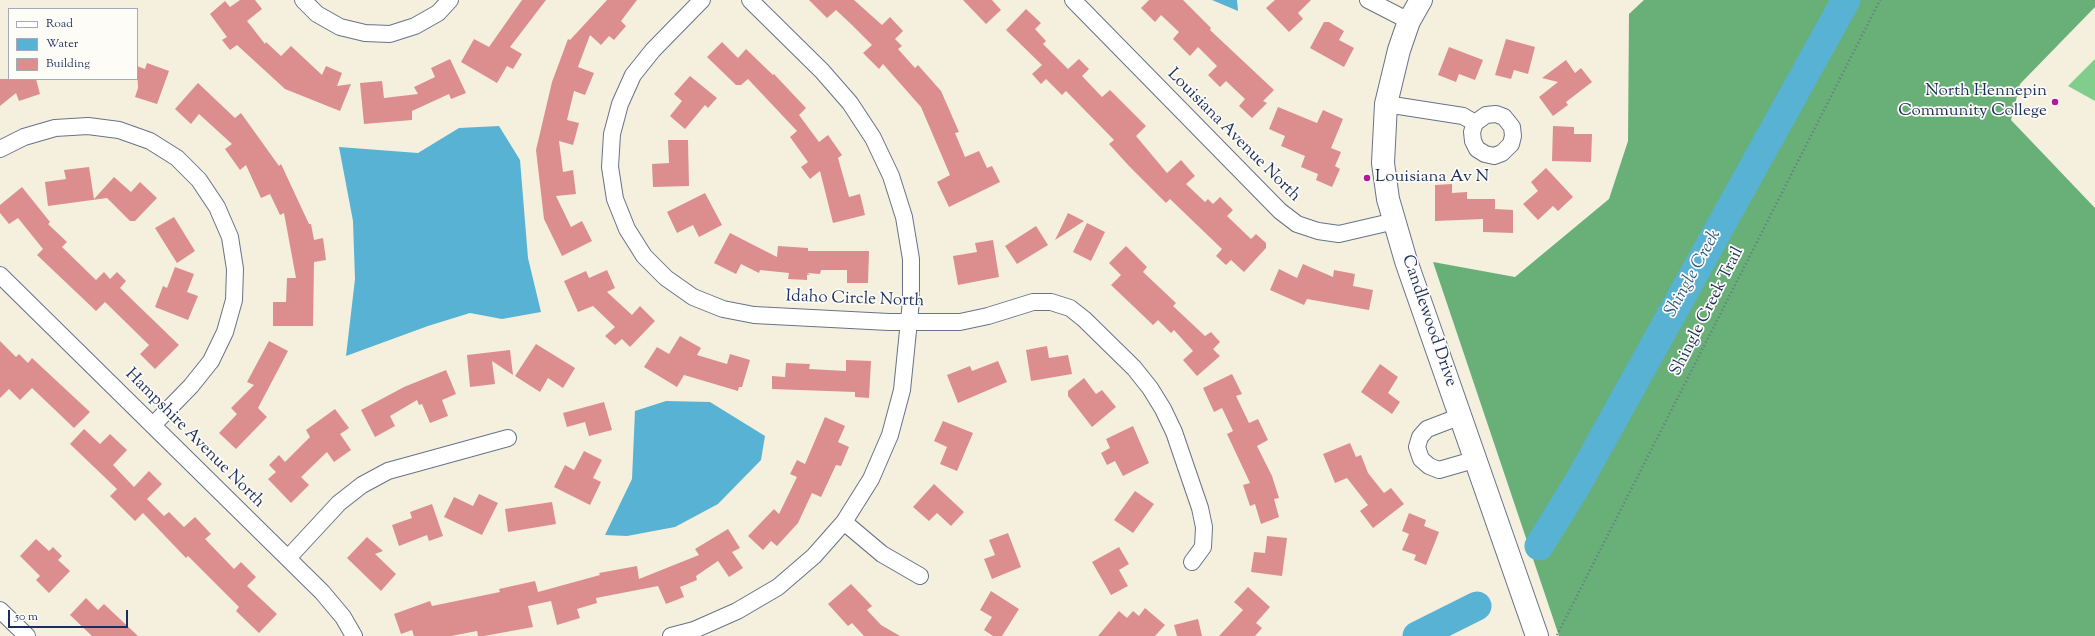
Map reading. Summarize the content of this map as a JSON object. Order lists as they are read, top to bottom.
{
  "streets": {
    "street": [
      "Louisiana Avenue North",
      "Idaho Circle North",
      "Candlewood Drive",
      "Hampshire Avenue North"
    ],
    "path": ["Shingle Creek Trail"]
  },
  "crossings": [
    ["Louisiana Avenue North", "Candlewood Drive"],
    ["Shingle Creek Trail", "Candlewood Drive"]
  ],
  "water": ["Shingle Creek"],
  "places": ["North Hennepin Community College", "Louisiana Av N"],
  "legend": ["Road", "Water", "Building"],
  "scale_bar": "50 m"
}
